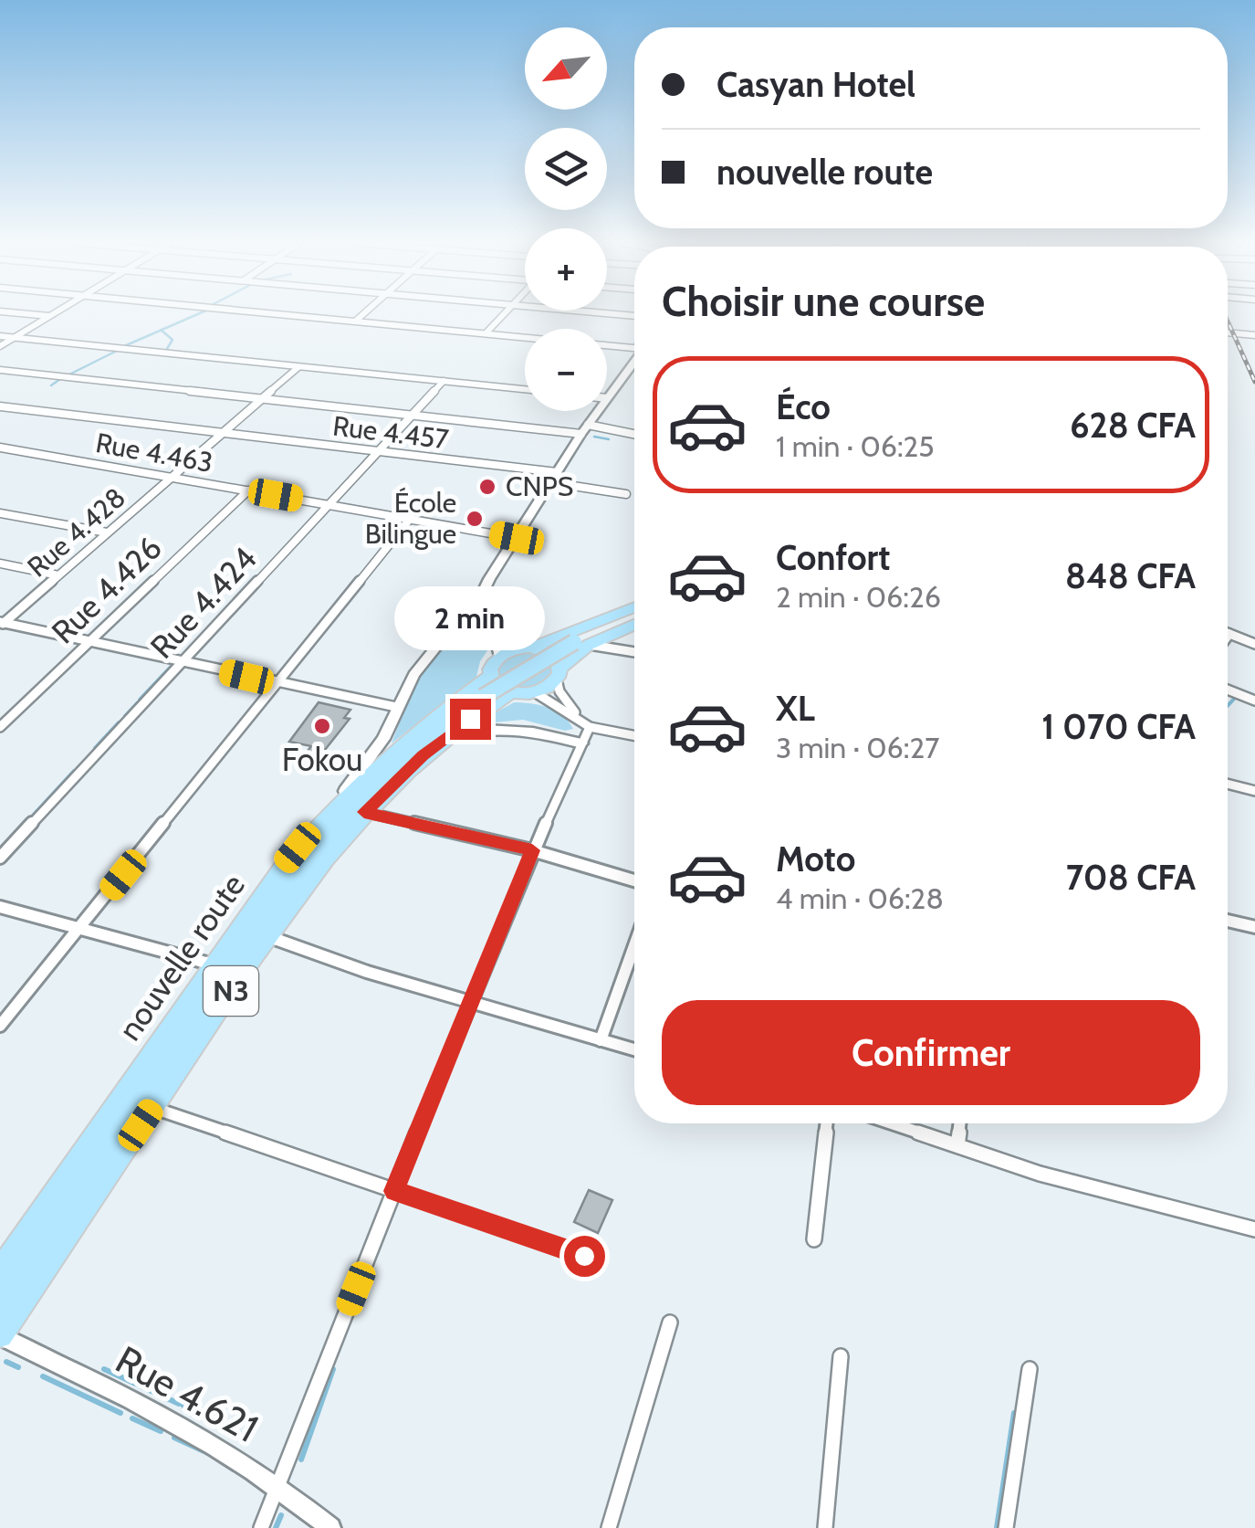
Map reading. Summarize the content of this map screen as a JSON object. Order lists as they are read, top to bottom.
{
  "streets": {
    "highway": ["nouvelle route", "N3"],
    "street": [
      "Rue 4.457",
      "Rue 4.463",
      "Rue 4.428",
      "Rue 4.426",
      "Rue 4.424",
      "Rue 4.621"
    ]
  },
  "crossings": [
    ["Rue 4.457", "Rue 4.428"],
    ["Rue 4.457", "Rue 4.424"],
    ["Rue 4.463", "Rue 4.428"],
    ["Rue 4.463", "Rue 4.426"],
    ["Rue 4.463", "Rue 4.424"],
    ["nouvelle route", "Rue 4.621"]
  ],
  "places": ["CNPS", "École Bilingue", "Fokou"],
  "north": "bottom left",
  "page": {
    "map_buttons": ["+", "−"],
    "banner": ["Casyan Hotel", "nouvelle route"],
    "heading": "Choisir une course",
    "list": [
      {
        "name": "Éco",
        "note": "1 min · 06:25",
        "value": "628 CFA"
      },
      {
        "name": "Confort",
        "note": "2 min · 06:26",
        "value": "848 CFA"
      },
      {
        "name": "XL",
        "note": "3 min · 06:27",
        "value": "1 070 CFA"
      },
      {
        "name": "Moto",
        "note": "4 min · 06:28",
        "value": "708 CFA"
      }
    ],
    "bubble": "2 min",
    "buttons": "Confirmer"
  }
}
